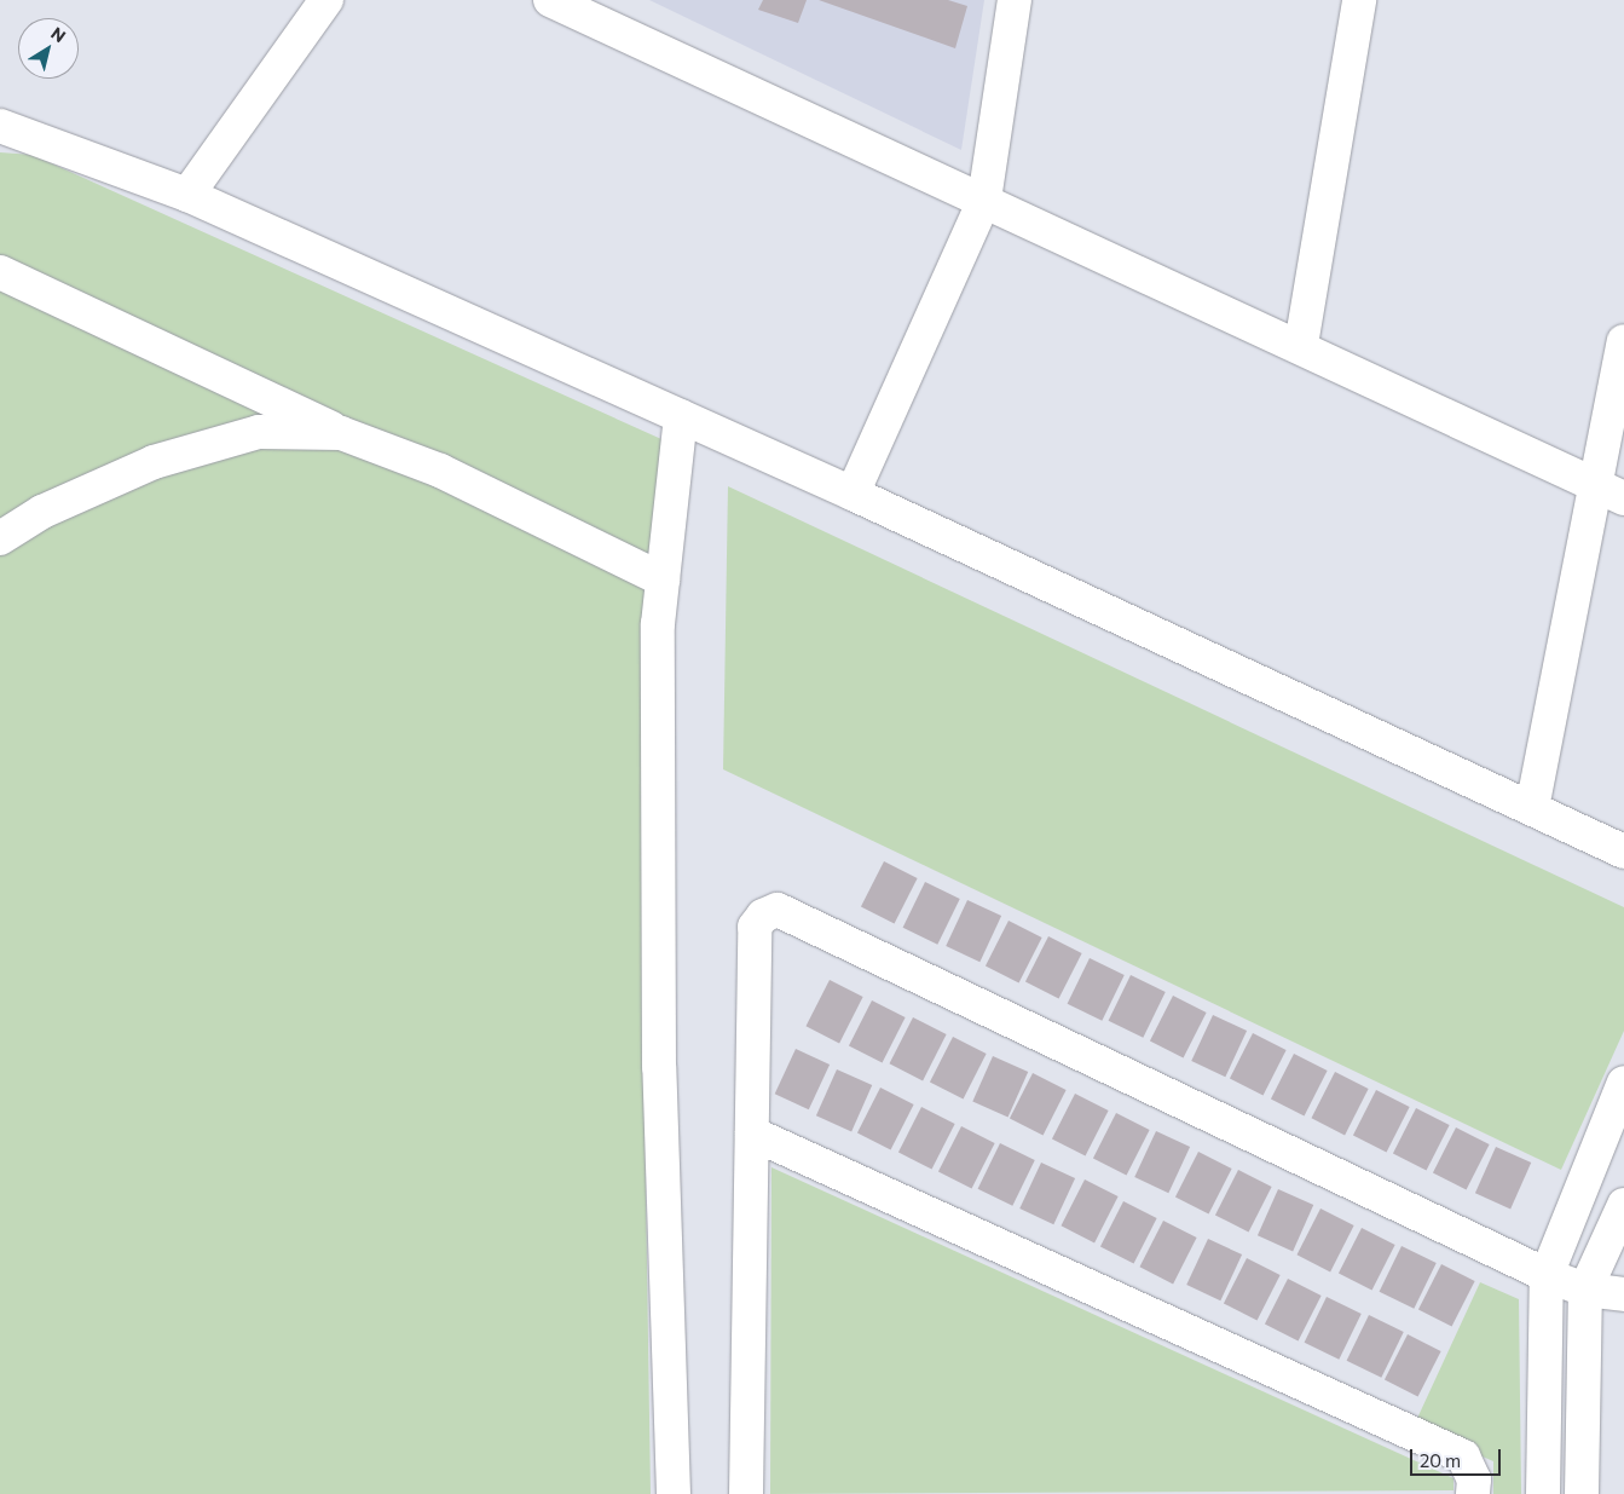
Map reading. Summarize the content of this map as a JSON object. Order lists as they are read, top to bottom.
{
  "scale_bar": "20 m",
  "north": "top right"
}
